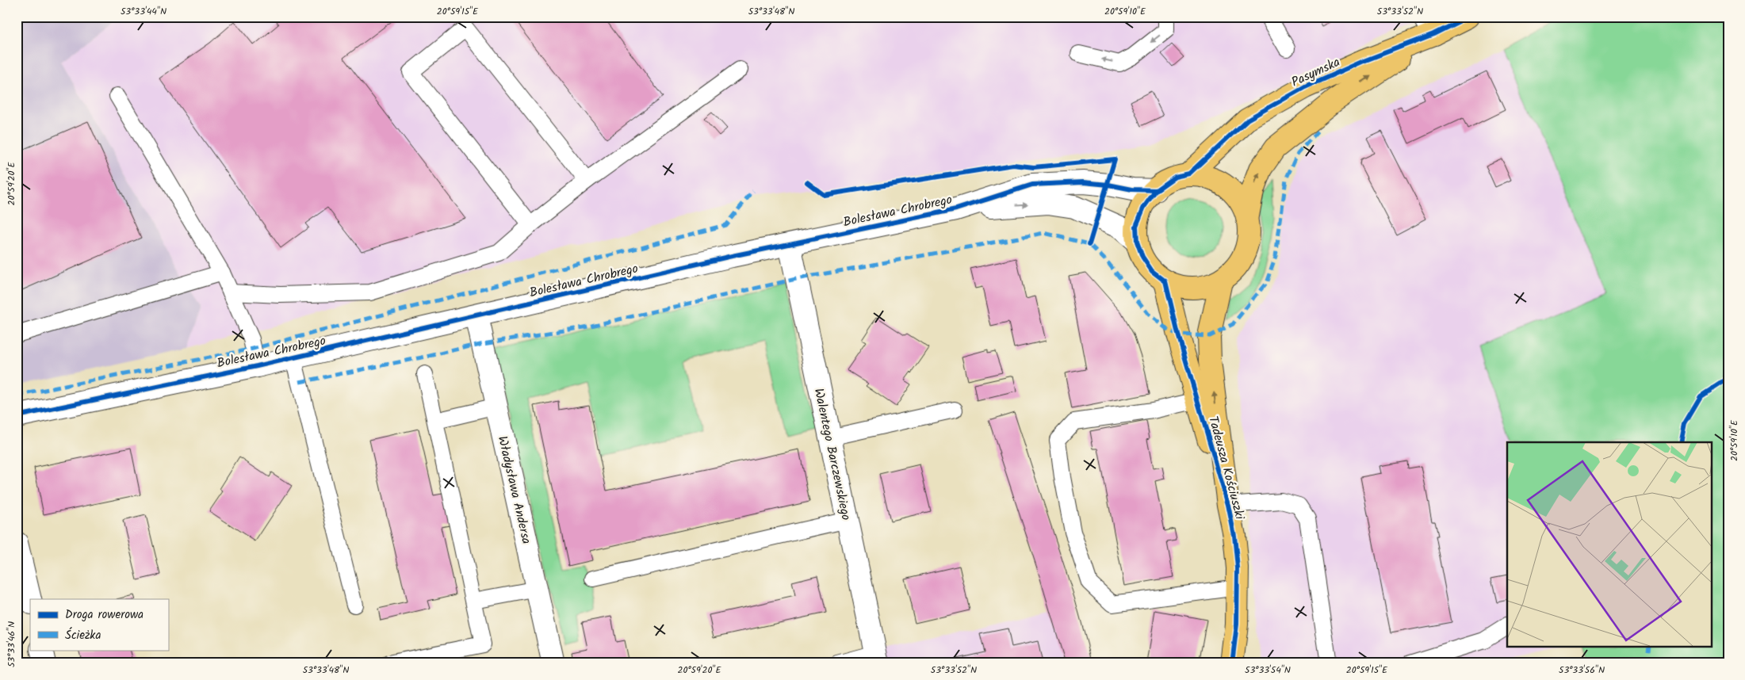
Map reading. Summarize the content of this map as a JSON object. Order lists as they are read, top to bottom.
{
  "streets": {
    "main road": ["Pasymska", "Tadeusza Kościuszki"],
    "street": ["Bolesława Chrobrego", "Walentego Barczewskiego", "Władysława Andersa"]
  },
  "crossings": [
    ["Pasymska", "Bolesława Chrobrego"],
    ["Pasymska", "Tadeusza Kościuszki"],
    ["Bolesława Chrobrego", "Walentego Barczewskiego"],
    ["Bolesława Chrobrego", "Tadeusza Kościuszki"],
    ["Bolesława Chrobrego", "Władysława Andersa"]
  ],
  "legend": ["Droga rowerowa", "Ścieżka"],
  "coordinates": [
    "53°33'44\"N",
    "20°59'15\"E",
    "53°33'48\"N",
    "20°59'10\"E",
    "53°33'52\"N",
    "20°59'20\"E",
    "53°33'46\"N",
    "53°33'54\"N",
    "53°33'56\"N"
  ]
}
